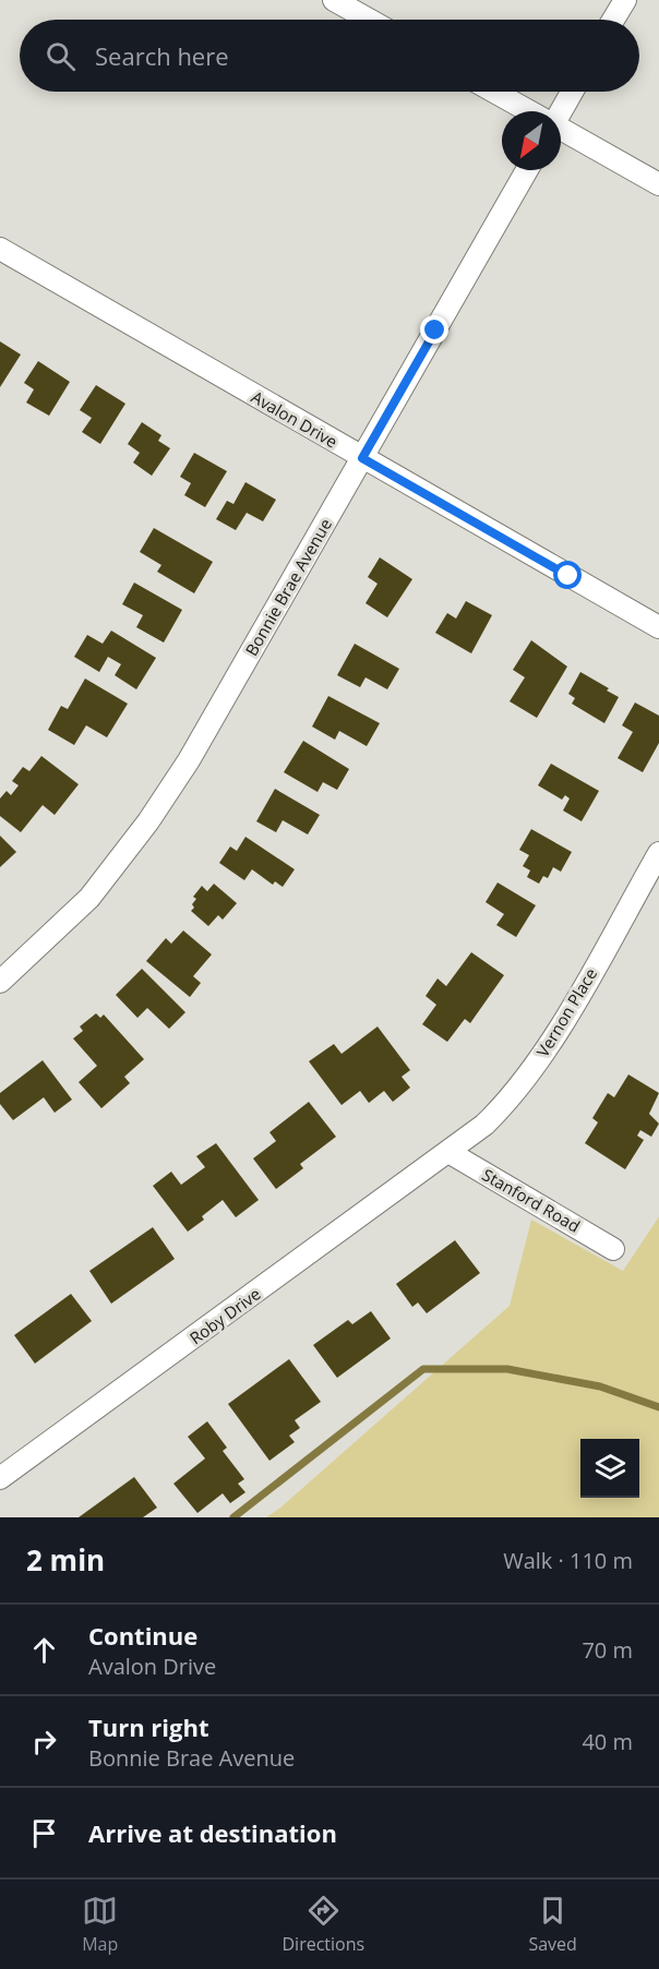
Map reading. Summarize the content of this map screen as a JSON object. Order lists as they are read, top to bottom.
{
  "streets": {
    "street": [
      "Avalon Drive",
      "Bonnie Brae Avenue",
      "Vernon Place",
      "Stanford Road",
      "Roby Drive"
    ]
  },
  "crossings": [
    ["Avalon Drive", "Bonnie Brae Avenue"],
    ["Vernon Place", "Stanford Road"],
    ["Vernon Place", "Roby Drive"],
    ["Stanford Road", "Roby Drive"]
  ],
  "north": "bottom left",
  "page": {
    "search": "Search here",
    "heading": ["2 min", "Walk · 110 m"],
    "list": [
      ["Continue", "Avalon Drive", "70 m"],
      ["Turn right", "Bonnie Brae Avenue", "40 m"],
      "Arrive at destination"
    ],
    "nav": ["Map", "Directions", "Saved"]
  }
}
